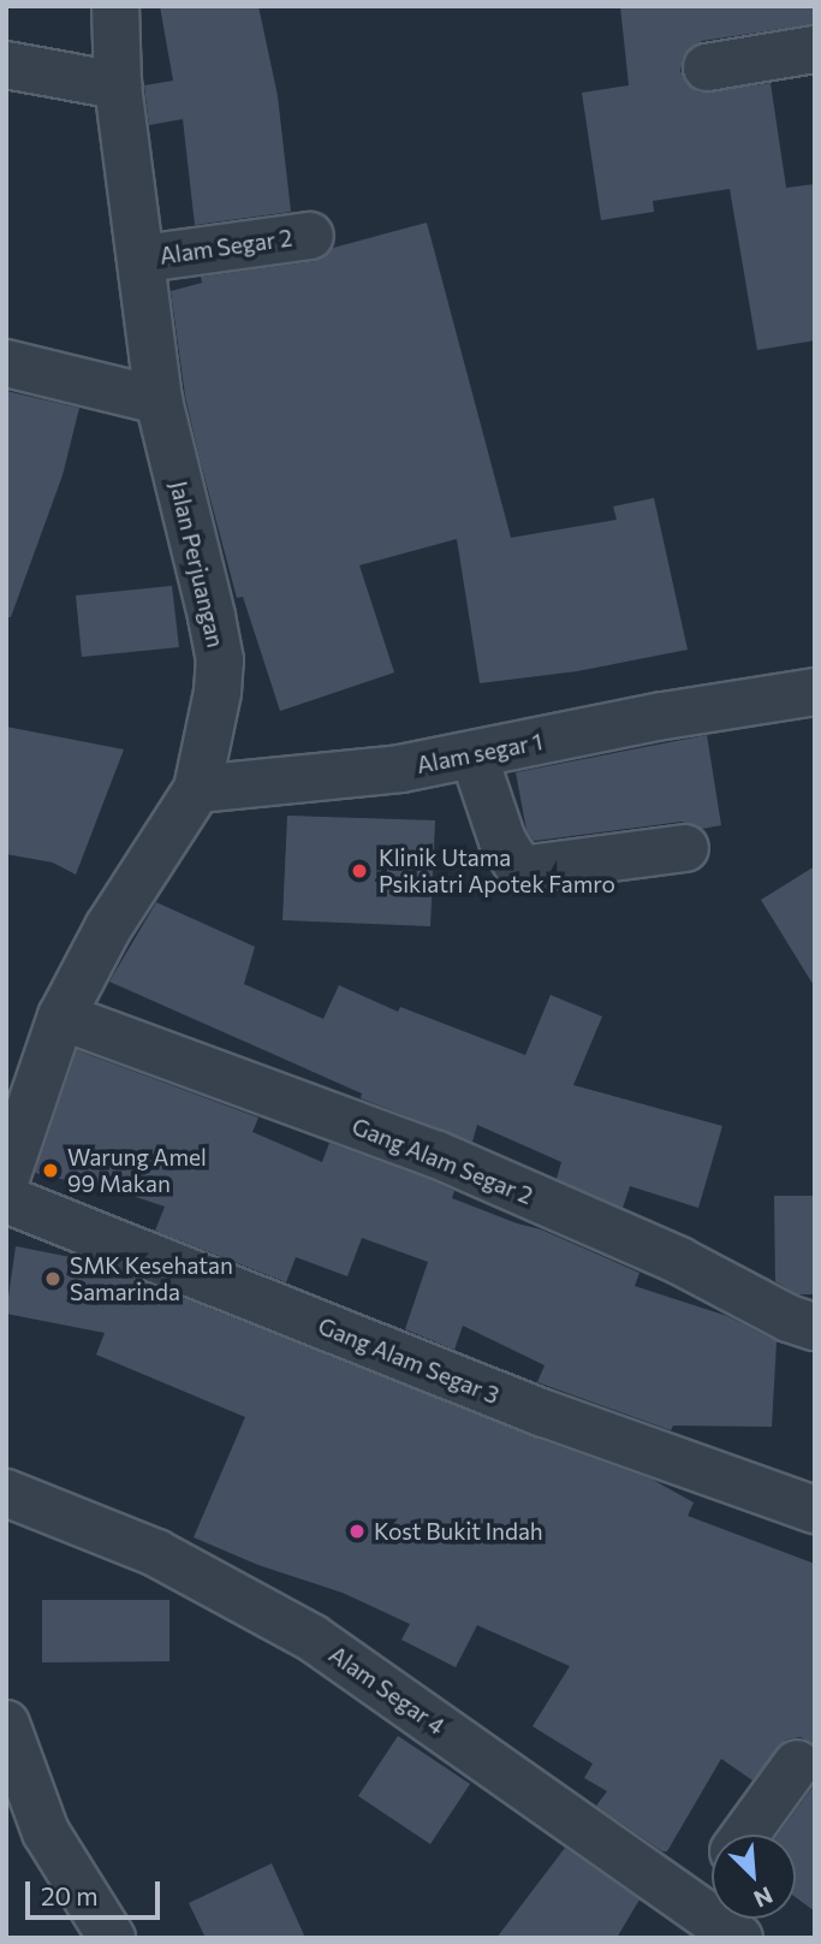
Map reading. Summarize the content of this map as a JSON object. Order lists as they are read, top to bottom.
{
  "streets": {
    "street": [
      "Alam Segar 2",
      "Jalan Perjuangan",
      "Alam segar 1",
      "Gang Alam Segar 2",
      "Gang Alam Segar 3",
      "Alam Segar 4"
    ]
  },
  "crossings": [
    ["Alam Segar 2", "Jalan Perjuangan"],
    ["Jalan Perjuangan", "Alam segar 1"],
    ["Jalan Perjuangan", "Gang Alam Segar 2"]
  ],
  "places": [
    "Klinik Utama Psikiatri Apotek Famro",
    "Warung Amel 99 Makan",
    "SMK Kesehatan Samarinda",
    "Kost Bukit Indah"
  ],
  "scale_bar": "20 m",
  "north": "bottom right"
}
